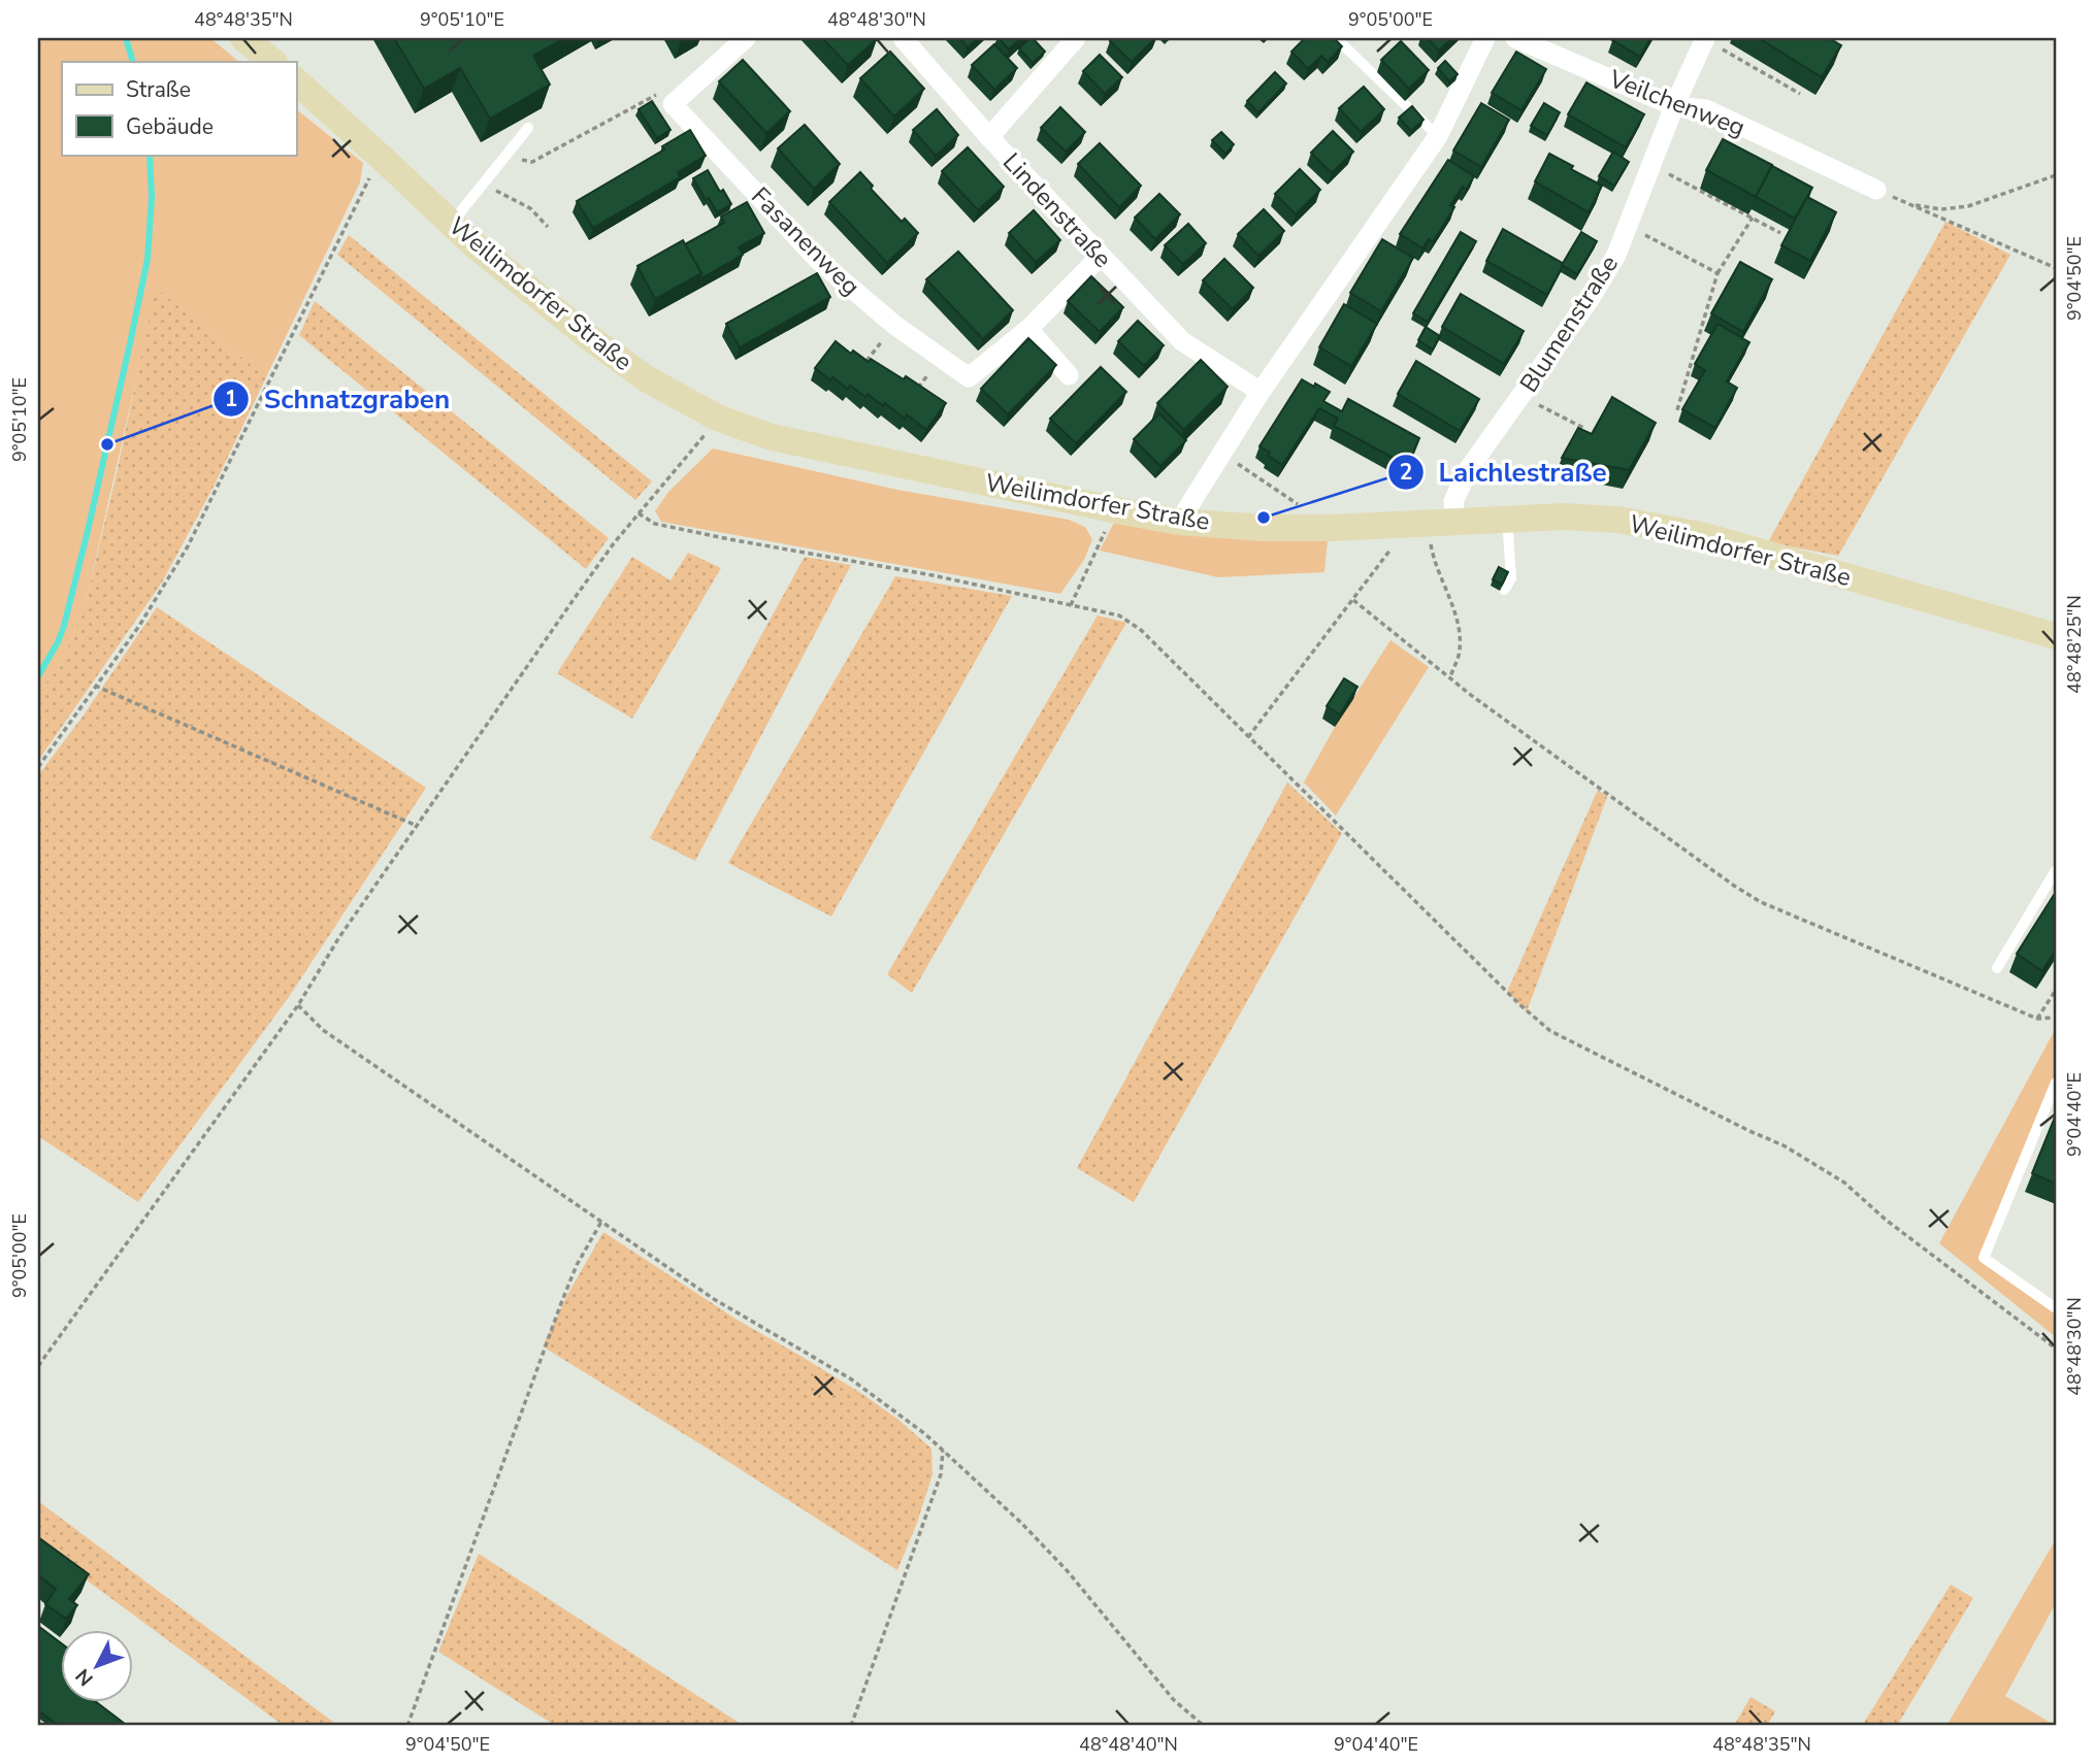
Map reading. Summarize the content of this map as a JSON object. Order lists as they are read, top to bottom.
{
  "streets": {
    "main road": ["Weilimdorfer Straße"],
    "street": [
      "Veilchenweg",
      "Lindenstraße",
      "Fasanenweg",
      "Blumenstraße"
    ]
  },
  "crossings": [
    ["Veilchenweg", "Blumenstraße"],
    ["Lindenstraße", "Fasanenweg"],
    ["Weilimdorfer Straße", "Blumenstraße"]
  ],
  "places": ["Schnatzgraben", "Laichlestraße"],
  "legend": ["Straße", "Gebäude"],
  "north": "bottom left",
  "coordinates": [
    "48°48'35\"N",
    "9°05'10\"E",
    "48°48'30\"N",
    "9°05'00\"E",
    "9°04'50\"E",
    "48°48'25\"N",
    "9°04'40\"E",
    "48°48'40\"N"
  ]
}
